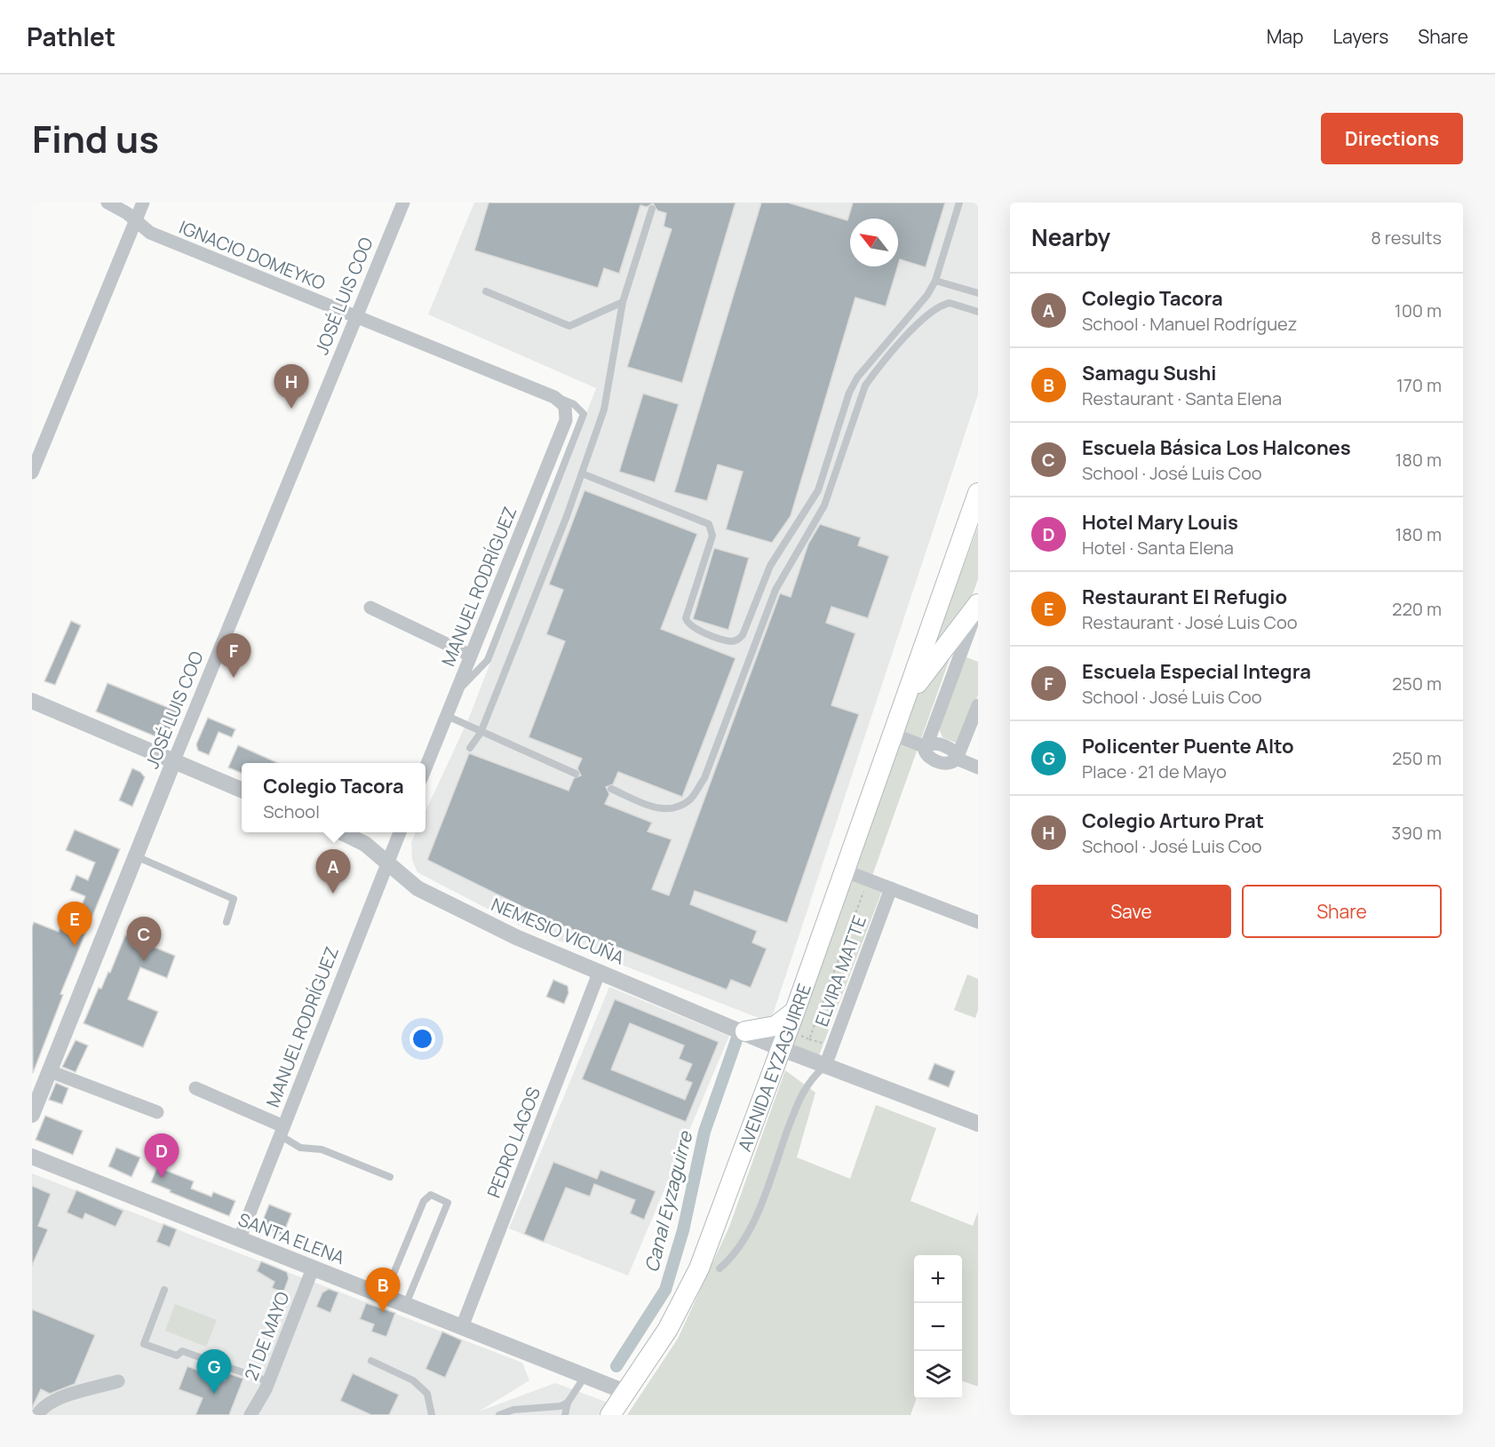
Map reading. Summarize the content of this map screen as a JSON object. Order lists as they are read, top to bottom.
{
  "streets": {
    "main road": ["AVENIDA EYZAGUIRRE"],
    "street": [
      "IGNACIO DOMEYKO",
      "JOSÉ LUIS COO",
      "MANUEL RODRÍGUEZ",
      "NEMESIO VICUÑA",
      "ELVIRA MATTE",
      "PEDRO LAGOS",
      "SANTA ELENA",
      "21 DE MAYO"
    ]
  },
  "crossings": [
    ["IGNACIO DOMEYKO", "JOSÉ LUIS COO"],
    ["IGNACIO DOMEYKO", "MANUEL RODRÍGUEZ"],
    ["MANUEL RODRÍGUEZ", "NEMESIO VICUÑA"],
    ["MANUEL RODRÍGUEZ", "SANTA ELENA"],
    ["NEMESIO VICUÑA", "ELVIRA MATTE"],
    ["NEMESIO VICUÑA", "AVENIDA EYZAGUIRRE"],
    ["NEMESIO VICUÑA", "PEDRO LAGOS"],
    ["AVENIDA EYZAGUIRRE", "SANTA ELENA"],
    ["PEDRO LAGOS", "SANTA ELENA"],
    ["SANTA ELENA", "21 DE MAYO"]
  ],
  "water": ["Canal Eyzaguirre"],
  "north": "top left",
  "page": {
    "header": "Pathlet",
    "nav": ["Map", "Layers", "Share"],
    "title": "Find us",
    "buttons": [
      "Directions",
      ["Save", "Share"]
    ],
    "heading": ["Nearby", "8 results"],
    "list": [
      {
        "mark": "A",
        "name": "Colegio Tacora",
        "note": "School · Manuel Rodríguez",
        "value": "100 m"
      },
      {
        "mark": "B",
        "name": "Samagu Sushi",
        "note": "Restaurant · Santa Elena",
        "value": "170 m"
      },
      {
        "mark": "C",
        "name": "Escuela Básica Los Halcones",
        "note": "School · José Luis Coo",
        "value": "180 m"
      },
      {
        "mark": "D",
        "name": "Hotel Mary Louis",
        "note": "Hotel · Santa Elena",
        "value": "180 m"
      },
      {
        "mark": "E",
        "name": "Restaurant El Refugio",
        "note": "Restaurant · José Luis Coo",
        "value": "220 m"
      },
      {
        "mark": "F",
        "name": "Escuela Especial Integra",
        "note": "School · José Luis Coo",
        "value": "250 m"
      },
      {
        "mark": "G",
        "name": "Policenter Puente Alto",
        "note": "Place · 21 de Mayo",
        "value": "250 m"
      },
      {
        "mark": "H",
        "name": "Colegio Arturo Prat",
        "note": "School · José Luis Coo",
        "value": "390 m"
      }
    ],
    "pins": [
      "H",
      "F",
      "A",
      "E",
      "C",
      "D",
      "B",
      "G"
    ],
    "popup": ["Colegio Tacora", "School"],
    "map_buttons": ["+", "−"]
  }
}
